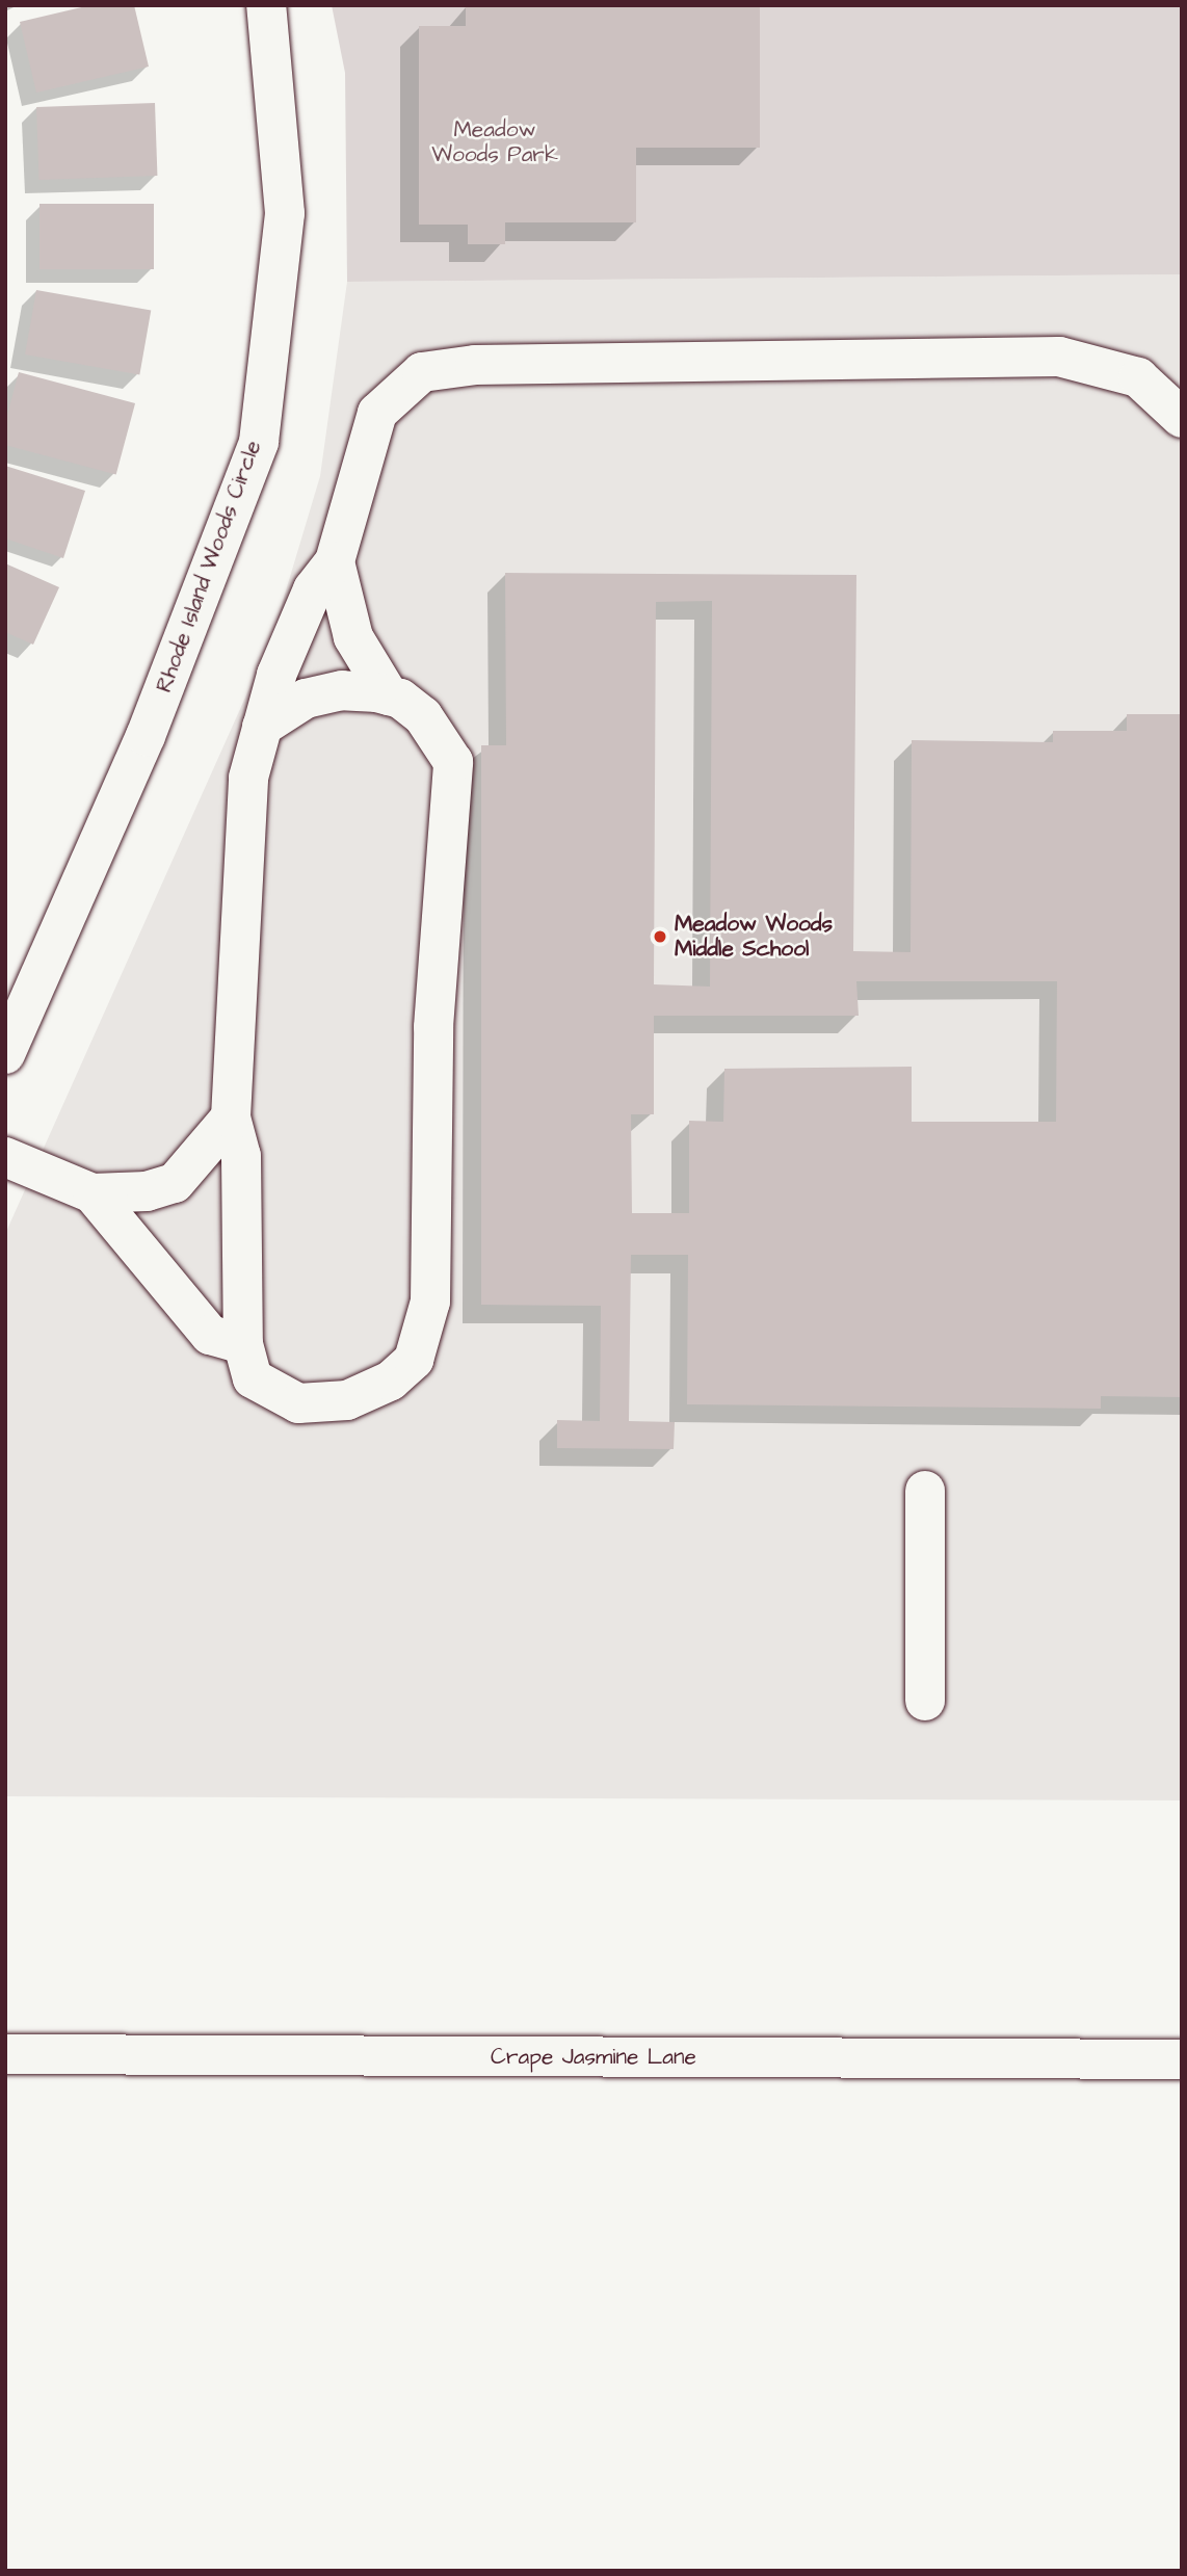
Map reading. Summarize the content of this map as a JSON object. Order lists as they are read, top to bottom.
{
  "streets": {
    "street": ["Rhode Island Woods Circle", "Crape Jasmine Lane"]
  },
  "parks": ["Meadow Woods Park"],
  "places": ["Meadow Woods Middle School"]
}
